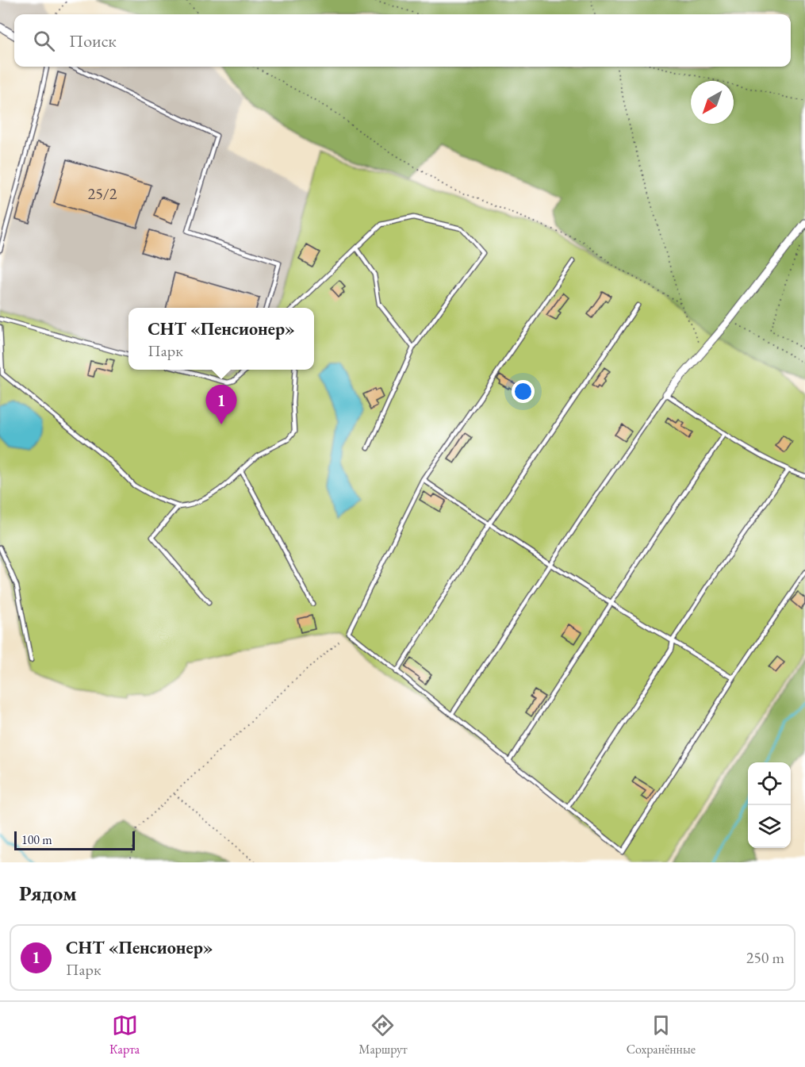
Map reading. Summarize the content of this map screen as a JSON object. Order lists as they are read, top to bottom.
{
  "house_numbers": ["25/2"],
  "scale_bar": "100 m",
  "north": "bottom left",
  "page": {
    "search": "Поиск",
    "popup": ["СНТ «Пенсионер»", "Парк"],
    "pins": "1",
    "scale": "100 m",
    "heading": "Рядом",
    "list": [
      {
        "mark": "1",
        "name": "СНТ «Пенсионер»",
        "note": "Парк",
        "value": "250 m"
      }
    ],
    "nav": ["Карта", "Маршрут", "Сохранённые"]
  }
}
